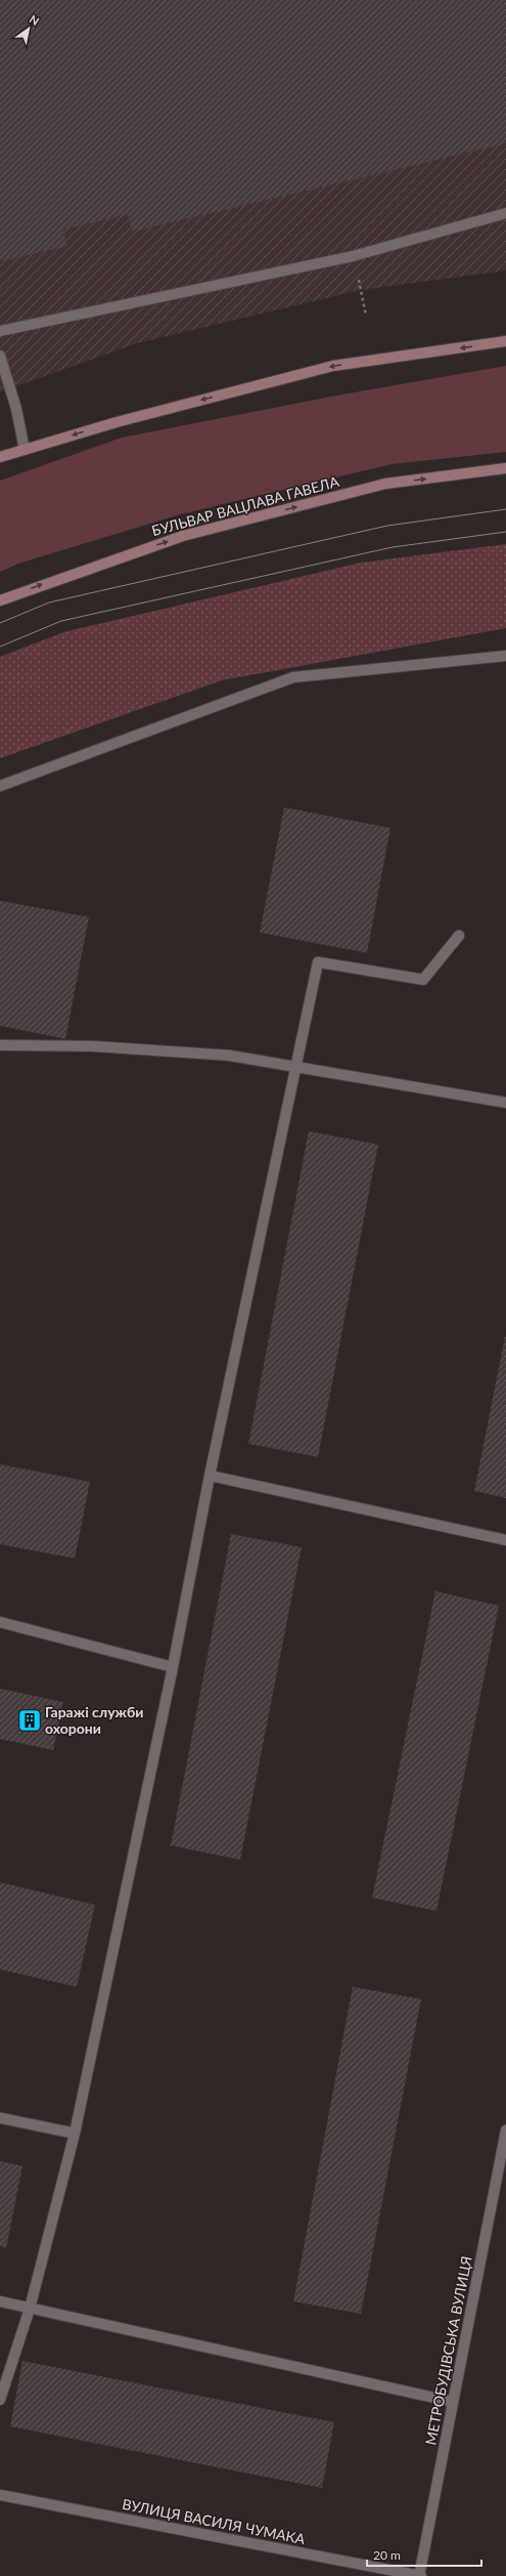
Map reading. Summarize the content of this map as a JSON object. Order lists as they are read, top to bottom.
{
  "streets": {
    "main road": ["БУЛЬВАР ВАЦЛАВА ГАВЕЛА"],
    "street": ["МЕТРОБУДІВСЬКА ВУЛИЦЯ", "ВУЛИЦЯ ВАСИЛЯ ЧУМАКА"]
  },
  "crossings": [
    ["МЕТРОБУДІВСЬКА ВУЛИЦЯ", "ВУЛИЦЯ ВАСИЛЯ ЧУМАКА"]
  ],
  "one_way": ["БУЛЬВАР ВАЦЛАВА ГАВЕЛА"],
  "places": {
    "building": ["Гаражі служби охорони"]
  },
  "scale_bar": "20 m",
  "north": "top right"
}
